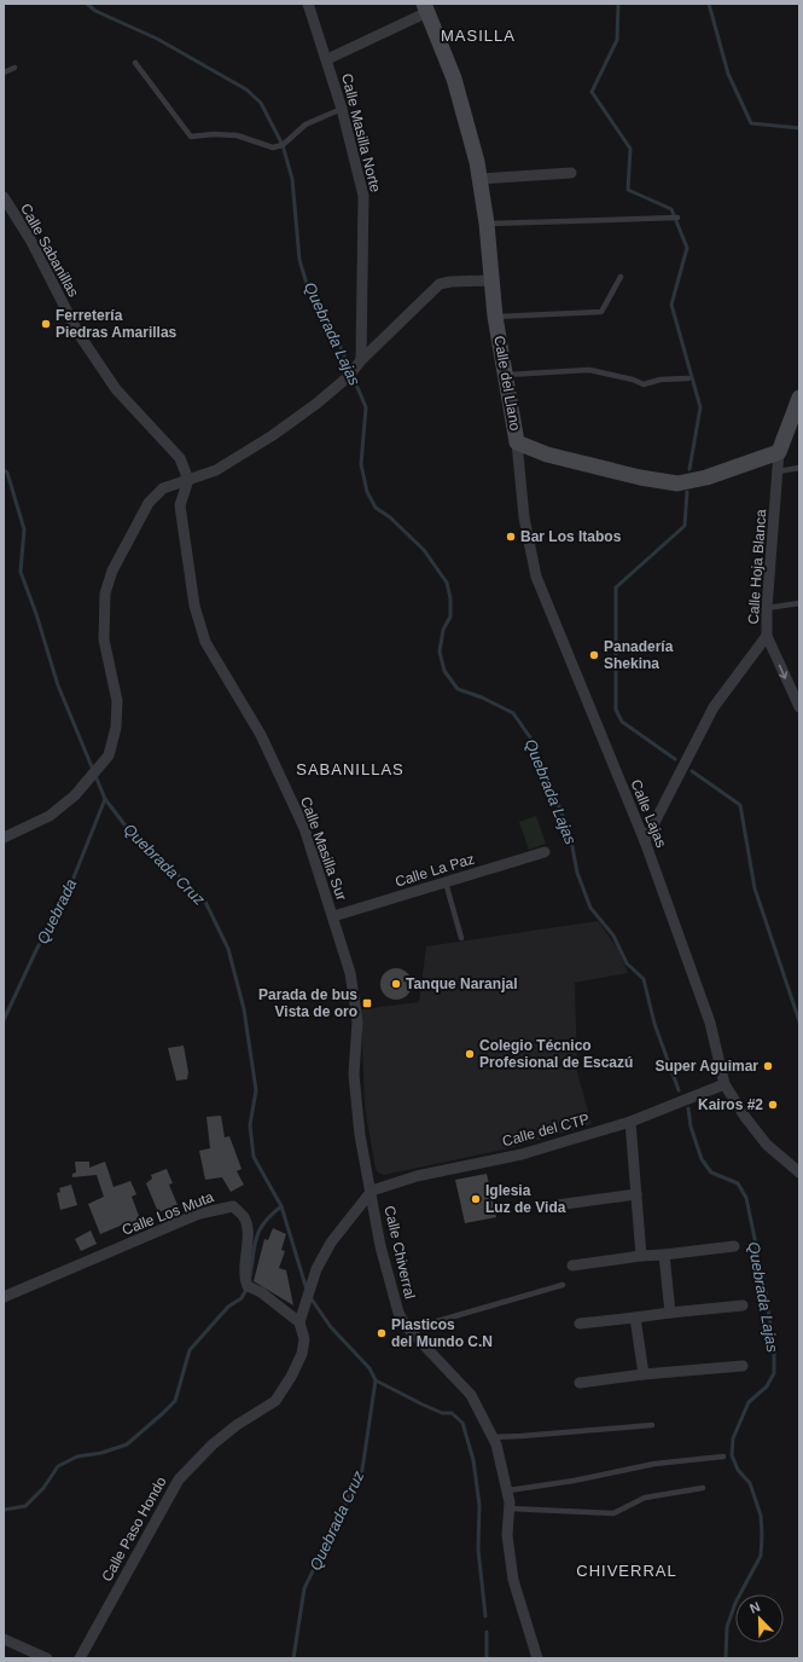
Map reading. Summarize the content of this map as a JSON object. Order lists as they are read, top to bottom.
{
  "streets": {
    "main road": ["Calle del Llano"],
    "street": [
      "Calle Masilla Norte",
      "Calle Sabanillas",
      "Calle Hoja Blanca",
      "Calle Lajas",
      "Calle Masilla Sur",
      "Calle La Paz",
      "Calle del CTP",
      "Calle Los Muta",
      "Calle Chiverral",
      "Calle Paso Hondo"
    ]
  },
  "crossings": [
    ["Calle Sabanillas", "Calle Masilla Sur"],
    ["Calle del Llano", "Calle Hoja Blanca"],
    ["Calle del Llano", "Calle Lajas"],
    ["Calle Lajas", "Calle del CTP"],
    ["Calle Masilla Sur", "Calle La Paz"],
    ["Calle Masilla Sur", "Calle del CTP"],
    ["Calle Masilla Sur", "Calle Chiverral"],
    ["Calle Masilla Sur", "Calle Paso Hondo"],
    ["Calle del CTP", "Calle Chiverral"],
    ["Calle del CTP", "Calle Paso Hondo"],
    ["Calle Los Muta", "Calle Paso Hondo"],
    ["Calle Chiverral", "Calle Paso Hondo"]
  ],
  "districts": ["MASILLA", "SABANILLAS", "CHIVERRAL"],
  "water": ["Quebrada Lajas", "Quebrada Cruz", "Quebrada"],
  "places": {
    "other": [
      "Ferretería Piedras Amarillas",
      "Bar Los Itabos",
      "Panadería Shekina",
      "Tanque Naranjal",
      "Colegio Técnico Profesional de Escazú",
      "Super Aguimar",
      "Kairos #2",
      "Iglesia Luz de Vida",
      "Plasticos del Mundo C.N"
    ],
    "transit": ["Parada de bus Vista de oro"]
  },
  "north": "top left"
}
